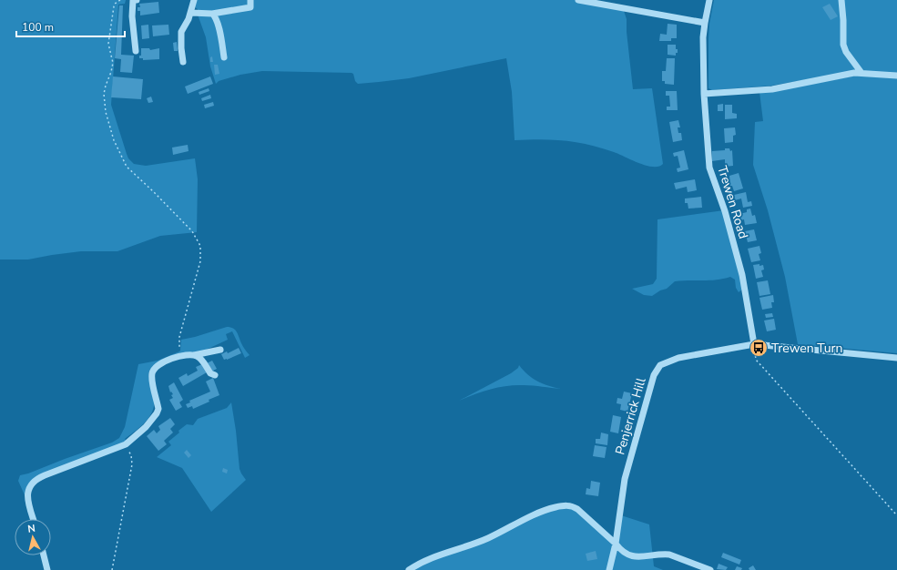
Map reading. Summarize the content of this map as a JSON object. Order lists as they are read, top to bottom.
{
  "streets": {
    "street": ["Trewen Road", "Penjerrick Hill"]
  },
  "crossings": [
    ["Trewen Road", "Penjerrick Hill"]
  ],
  "places": {
    "bus stop": ["Trewen Turn"]
  },
  "scale_bar": "100 m",
  "north": "top"
}
